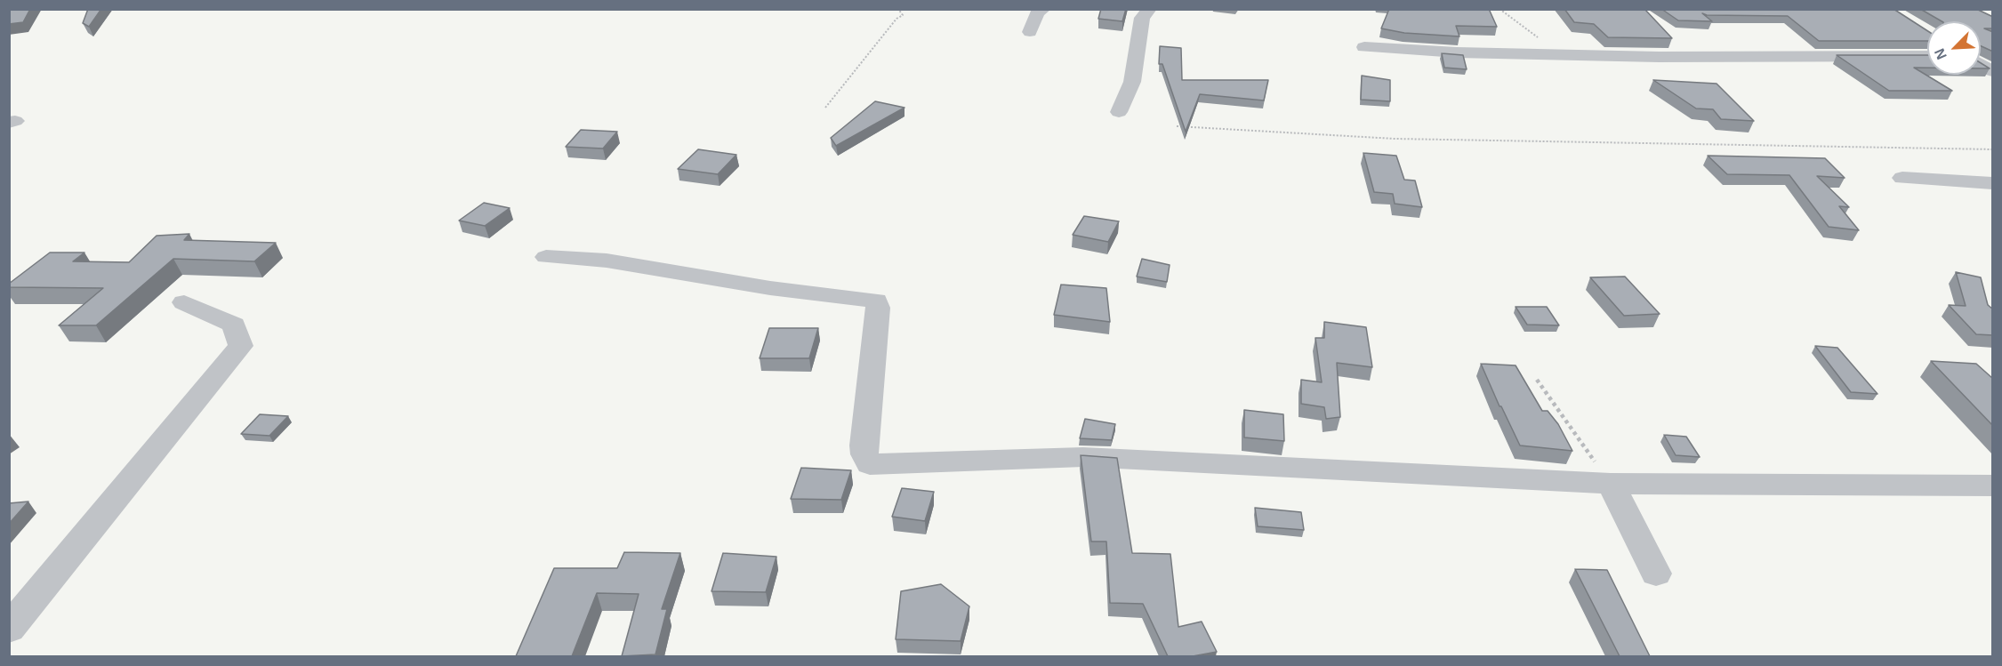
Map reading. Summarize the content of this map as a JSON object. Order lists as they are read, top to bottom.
{
  "north": "bottom left"
}
